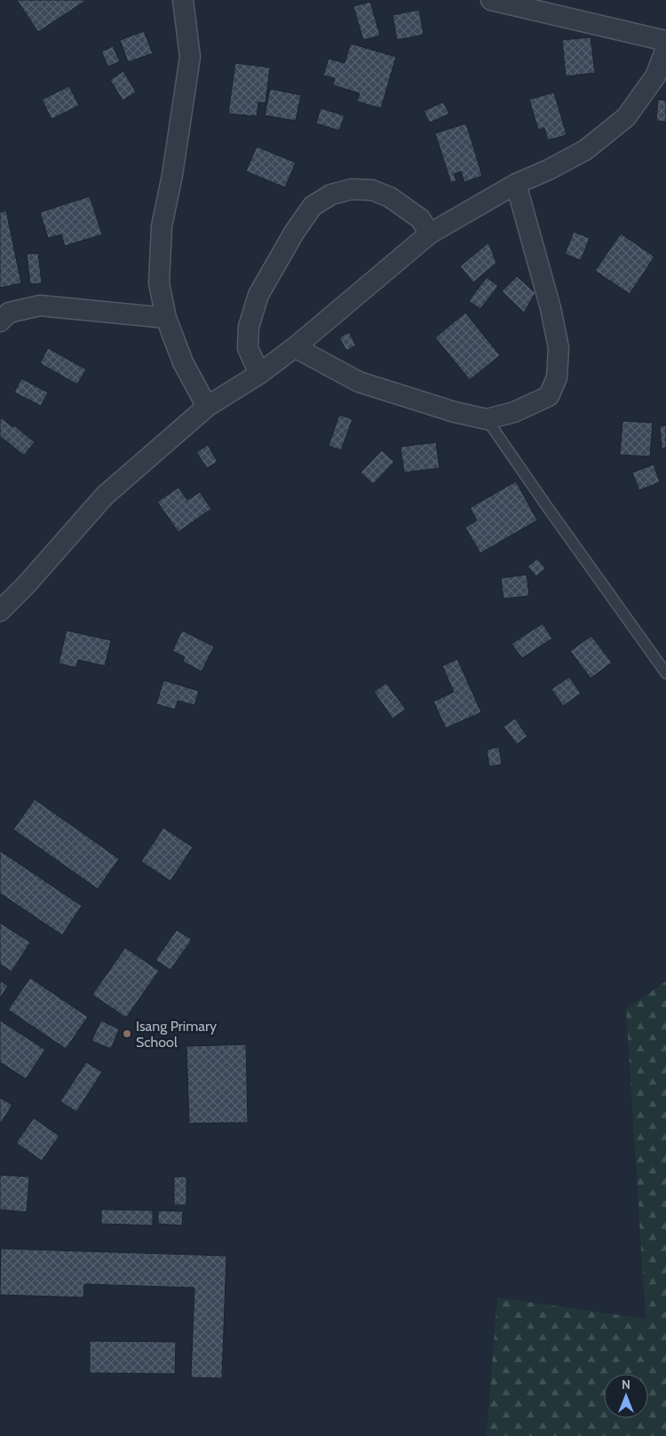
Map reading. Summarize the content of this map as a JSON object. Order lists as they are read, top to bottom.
{
  "places": ["Isang Primary School"],
  "north": "top"
}
